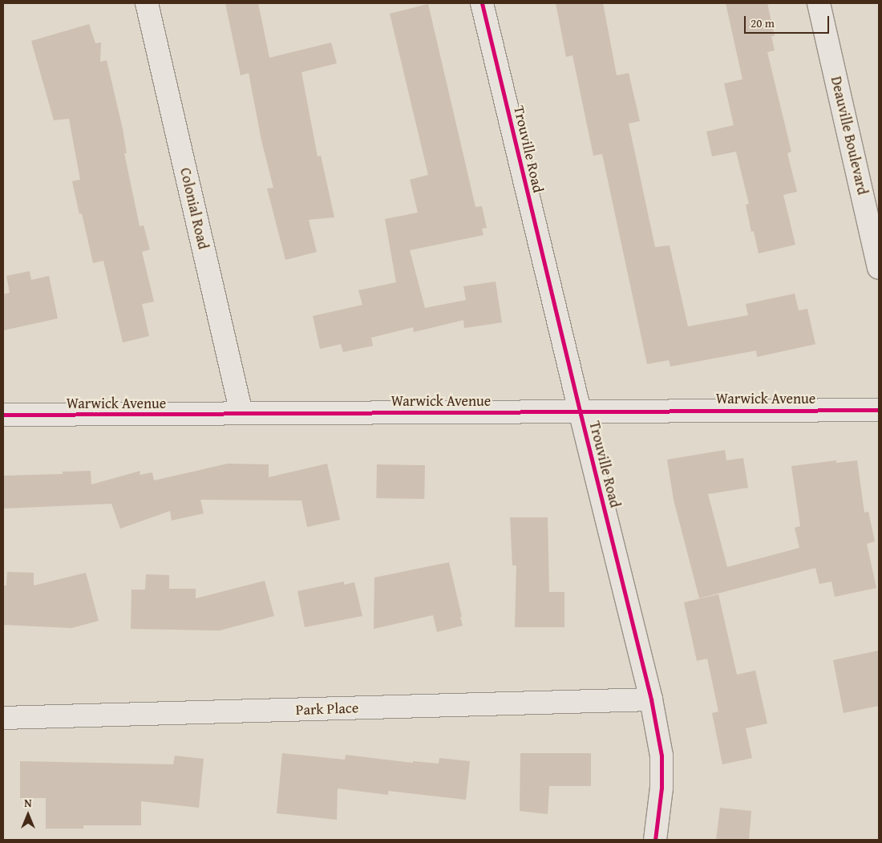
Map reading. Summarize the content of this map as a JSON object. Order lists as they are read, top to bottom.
{
  "streets": {
    "street": [
      "Deauville Boulevard",
      "Trouville Road",
      "Colonial Road",
      "Warwick Avenue",
      "Park Place"
    ]
  },
  "crossings": [
    ["Trouville Road", "Warwick Avenue"],
    ["Trouville Road", "Park Place"],
    ["Colonial Road", "Warwick Avenue"]
  ],
  "scale_bar": "20 m",
  "north": "top"
}
